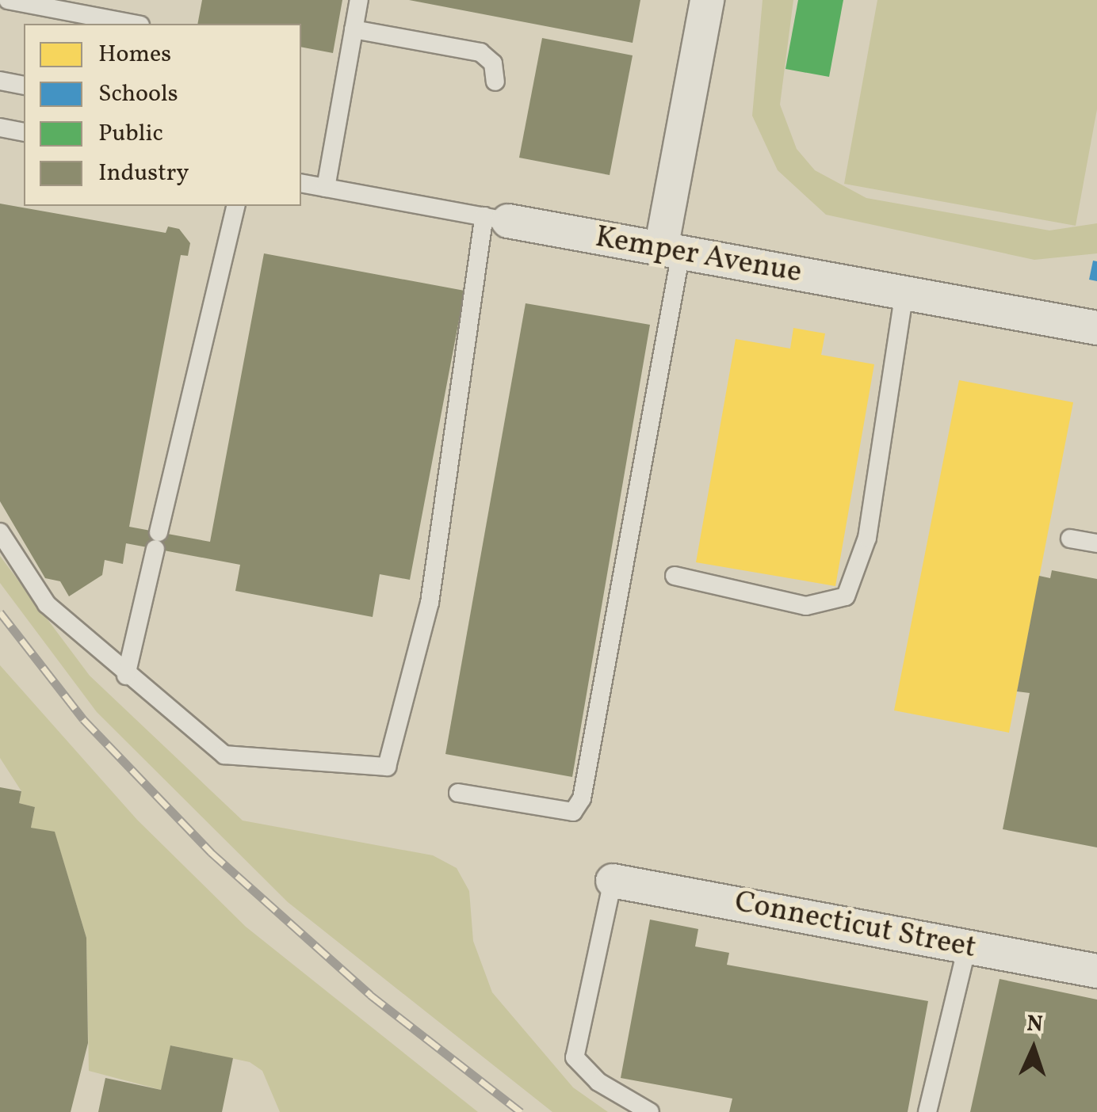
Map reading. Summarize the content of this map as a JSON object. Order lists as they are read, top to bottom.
{
  "streets": {
    "street": ["Kemper Avenue", "Connecticut Street"]
  },
  "legend": [
    "Homes",
    "Schools",
    "Public",
    "Industry"
  ],
  "north": "top"
}
